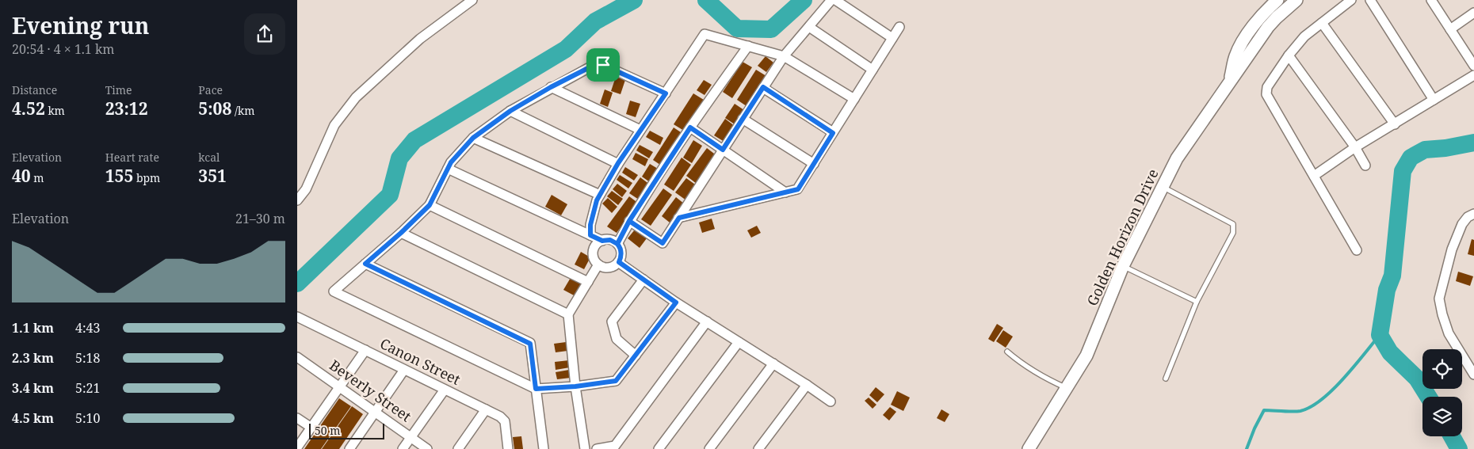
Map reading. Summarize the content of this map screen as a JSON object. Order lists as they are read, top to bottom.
{
  "streets": {
    "street": ["Golden Horizon Drive", "Canon Street", "Beverly Street"]
  },
  "scale_bar": "50 m",
  "page": {
    "heading": ["Evening run", "20:54 · 4 × 1.1 km"],
    "stats": [
      ["Distance", "4.52 km"],
      ["Time", "23:12"],
      ["Pace", "5:08 /km"],
      ["Elevation", "40 m"],
      ["Heart rate", "155 bpm"],
      ["kcal", "351"]
    ],
    "chart": ["Elevation", "21–30 m"],
    "list": [
      {
        "name": "1.1 km",
        "note": "4:43"
      },
      {
        "name": "2.3 km",
        "note": "5:18"
      },
      {
        "name": "3.4 km",
        "note": "5:21"
      },
      {
        "name": "4.5 km",
        "note": "5:10"
      }
    ],
    "scale": "50 m"
  }
}
